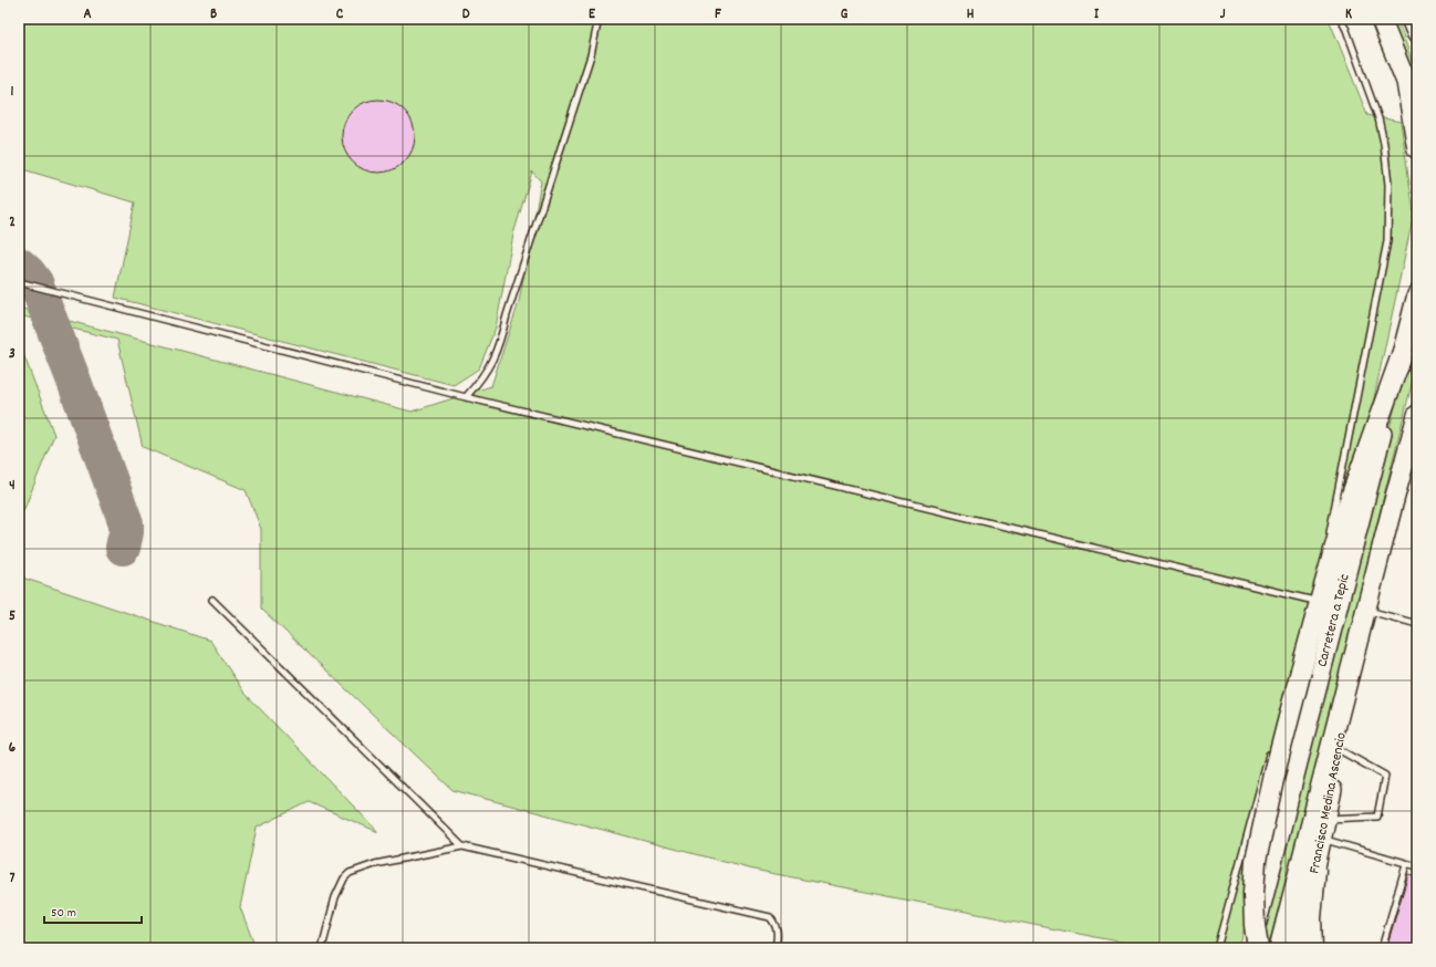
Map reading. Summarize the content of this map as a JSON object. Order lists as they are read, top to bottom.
{
  "streets": {
    "highway": ["Carretera a Tepic", "Francisco Medina Ascencio"]
  },
  "crossings": [
    ["Carretera a Tepic", "Francisco Medina Ascencio"]
  ],
  "scale_bar": "50 m",
  "grid": {
    "columns": [
      "A",
      "B",
      "C",
      "D",
      "E",
      "F",
      "G",
      "H",
      "I",
      "J",
      "K"
    ],
    "rows": [
      "1",
      "2",
      "3",
      "4",
      "5",
      "6",
      "7"
    ]
  }
}
